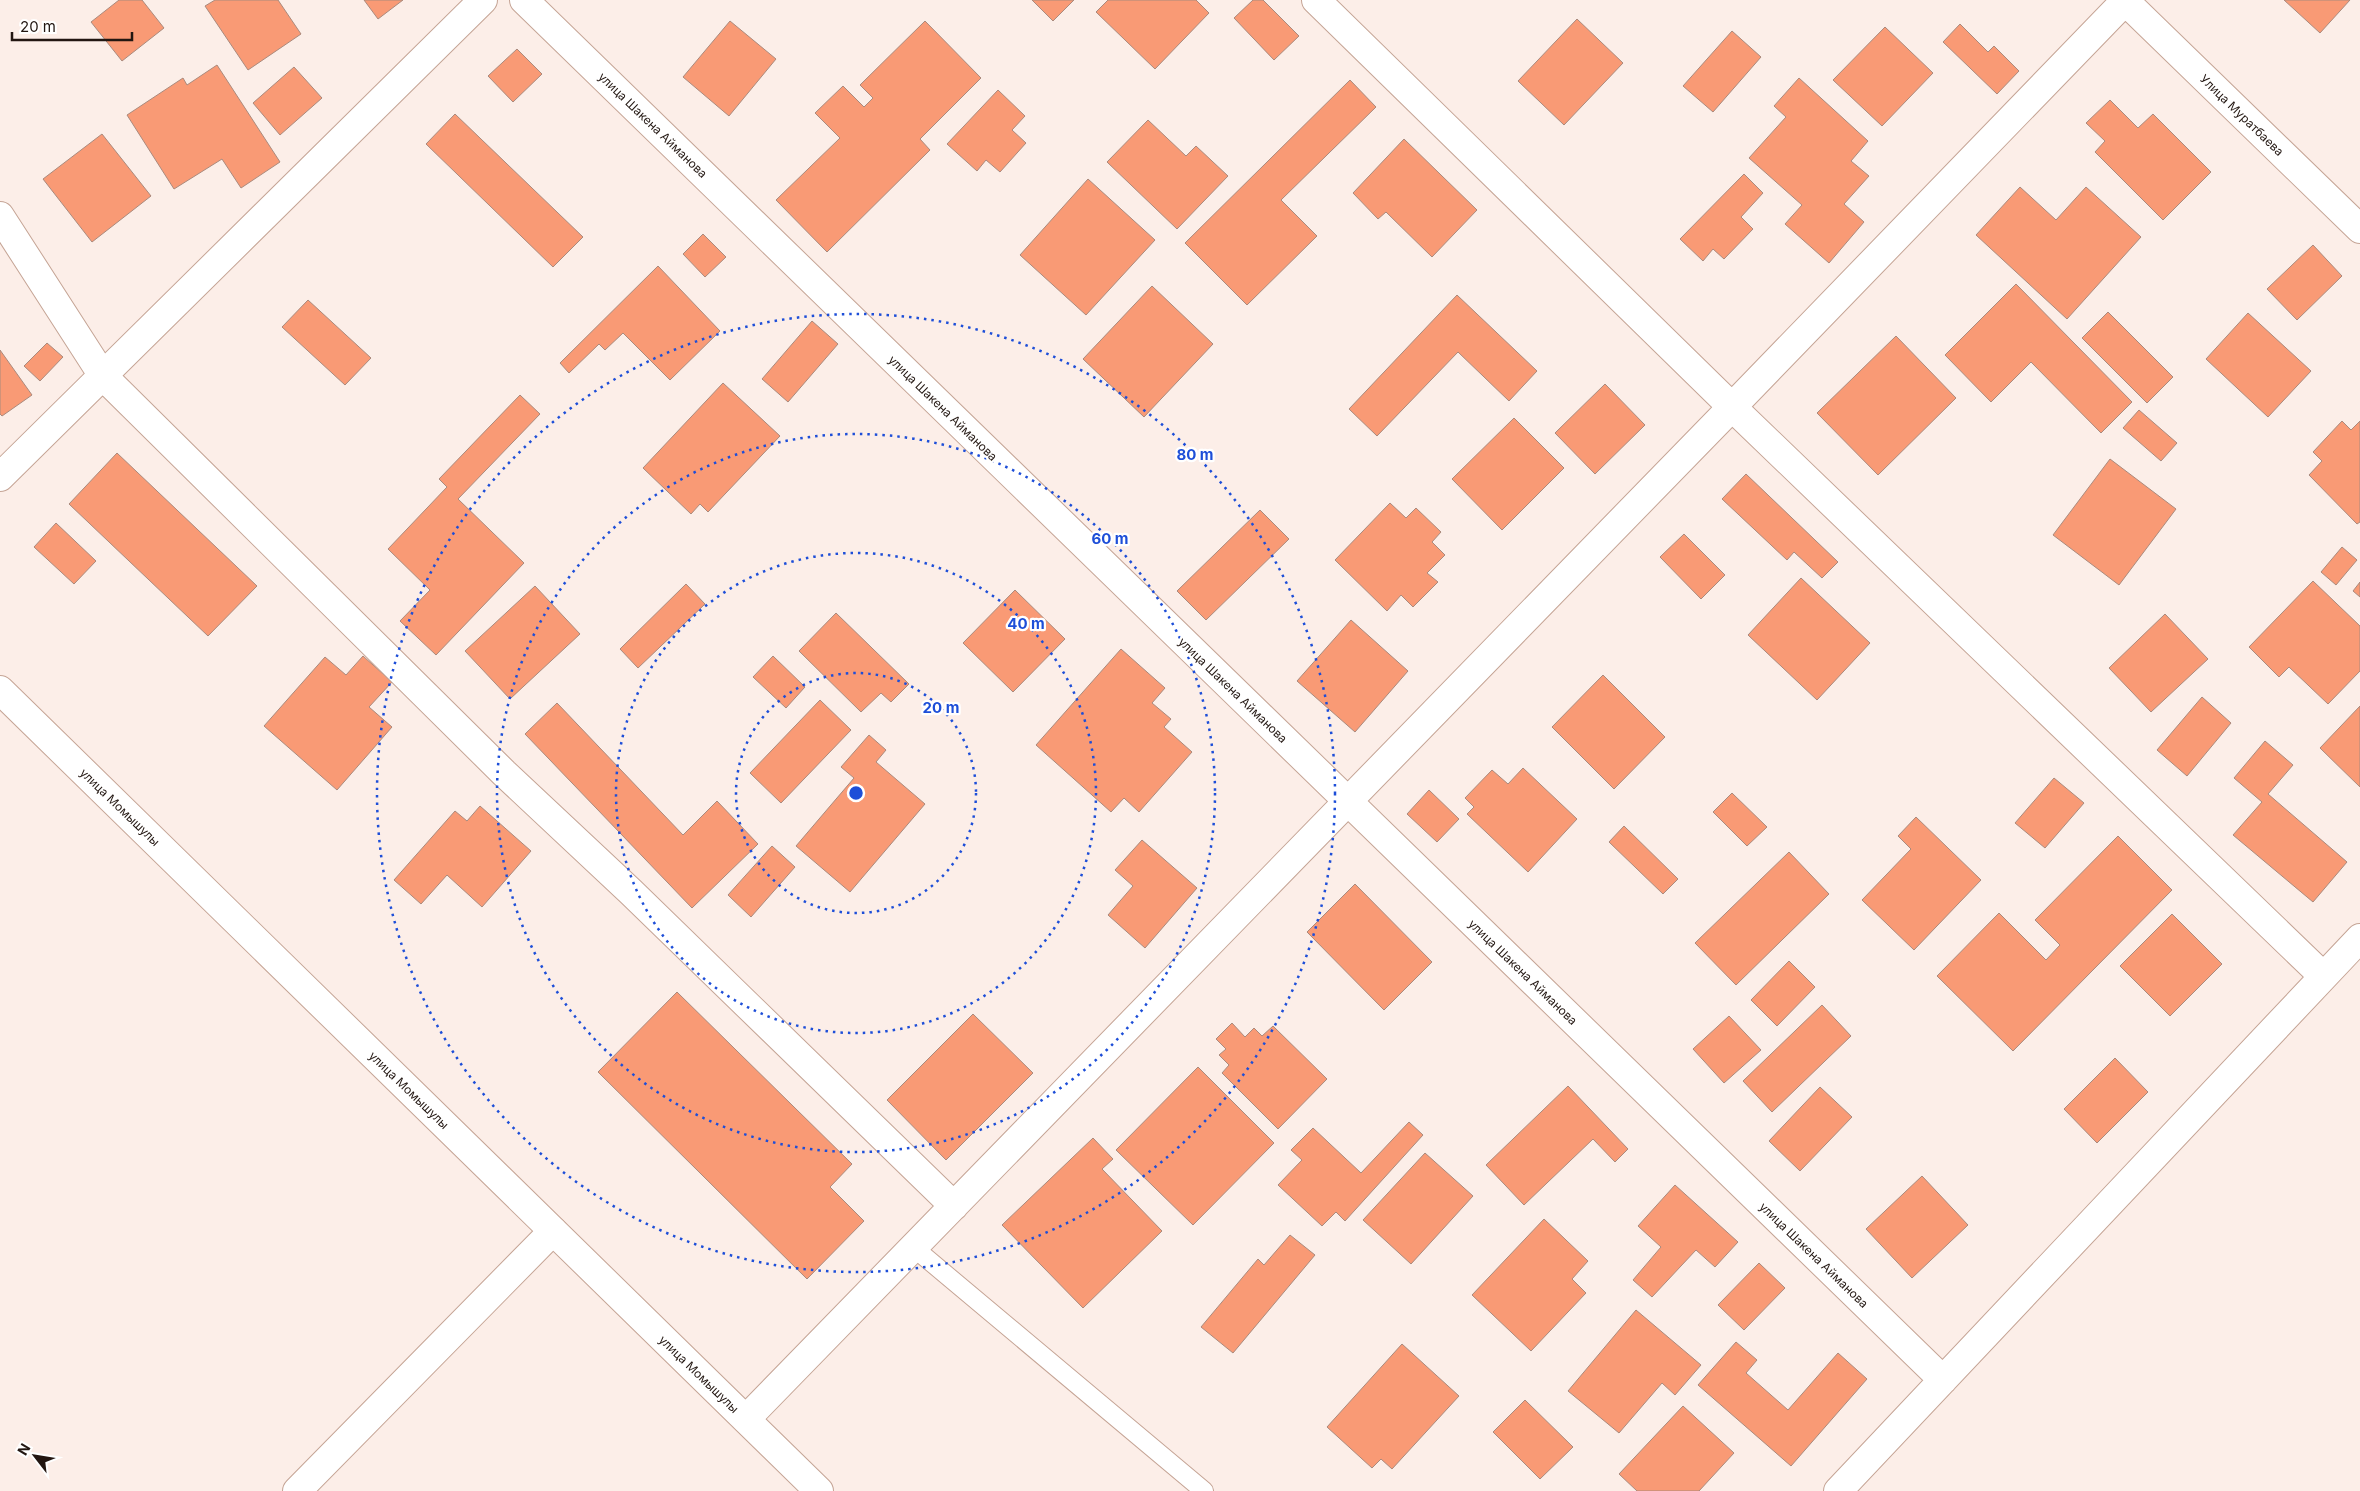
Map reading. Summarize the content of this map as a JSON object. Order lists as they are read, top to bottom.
{
  "streets": {
    "street": ["Улица Муратбаева", "улица Шакена Айманова", "улица Момышулы"]
  },
  "scale_bar": "20 m",
  "north": "top left",
  "rings": [
    "80 m",
    "60 m",
    "40 m",
    "20 m"
  ]
}
